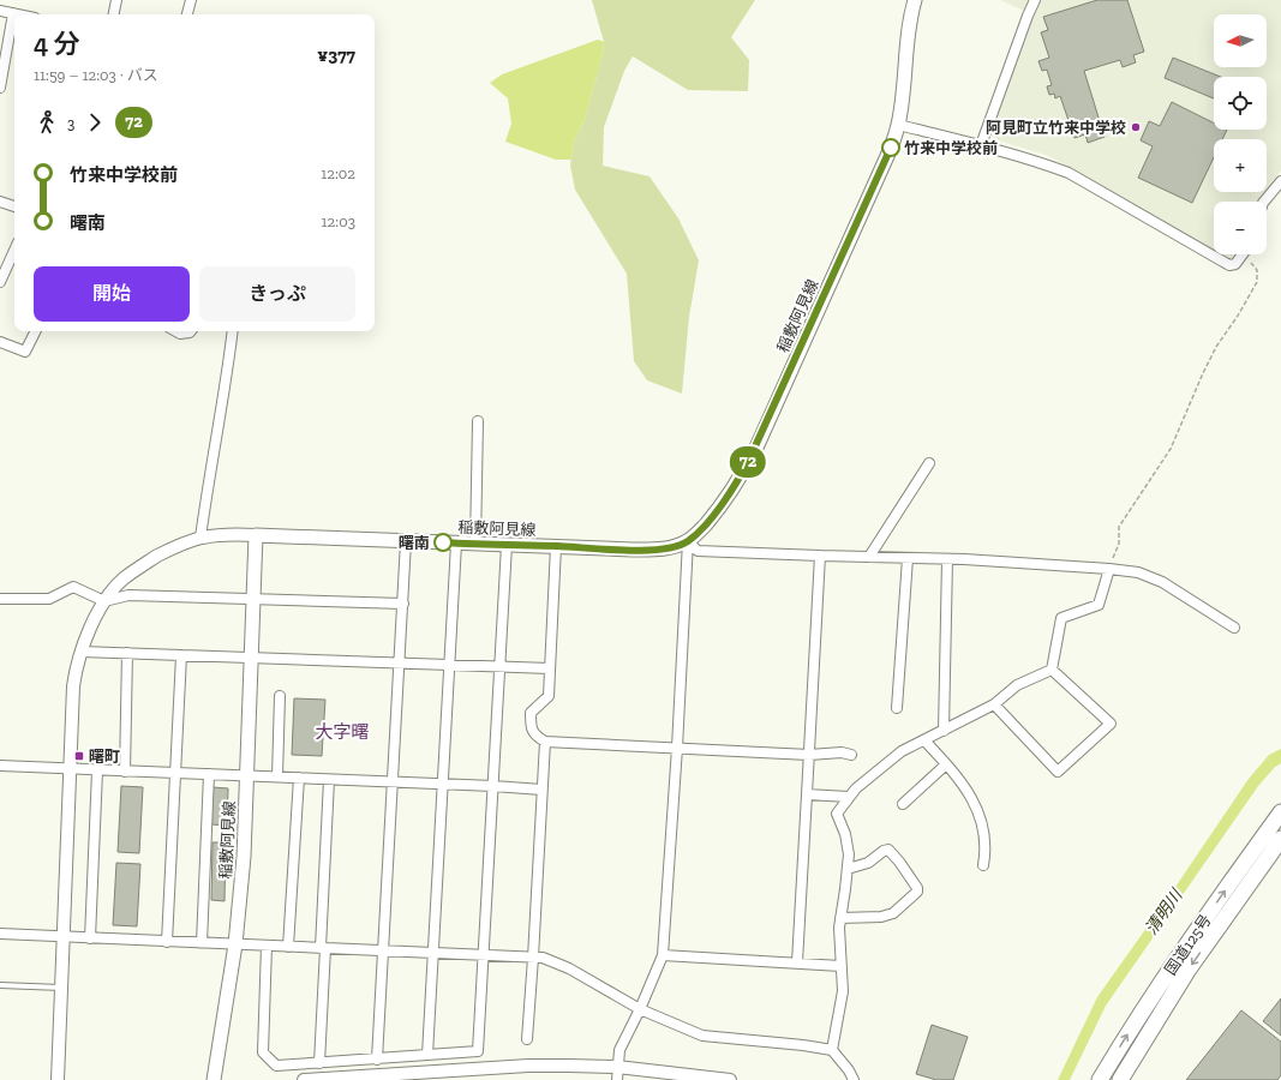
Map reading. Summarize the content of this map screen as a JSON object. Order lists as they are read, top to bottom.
{
  "streets": {
    "highway": ["国道125号"],
    "main road": ["稲敷阿見線"]
  },
  "districts": ["大字曙"],
  "water": ["清明川"],
  "places": {
    "other": ["阿見町立竹来中学校", "竹来中学校前", "曙南"],
    "transit": ["曙町"]
  },
  "lines": ["bus line 72"],
  "north": "left",
  "page": {
    "on_map": "72",
    "map_buttons": ["+", "−"],
    "heading": ["4 分", "11:59 – 12:03 · バス", "¥377"],
    "legs": ["3", "72"],
    "list": [
      {
        "name": "竹来中学校前",
        "value": "12:02"
      },
      {
        "name": "曙南",
        "value": "12:03"
      }
    ],
    "buttons": ["開始", "きっぷ"]
  }
}
